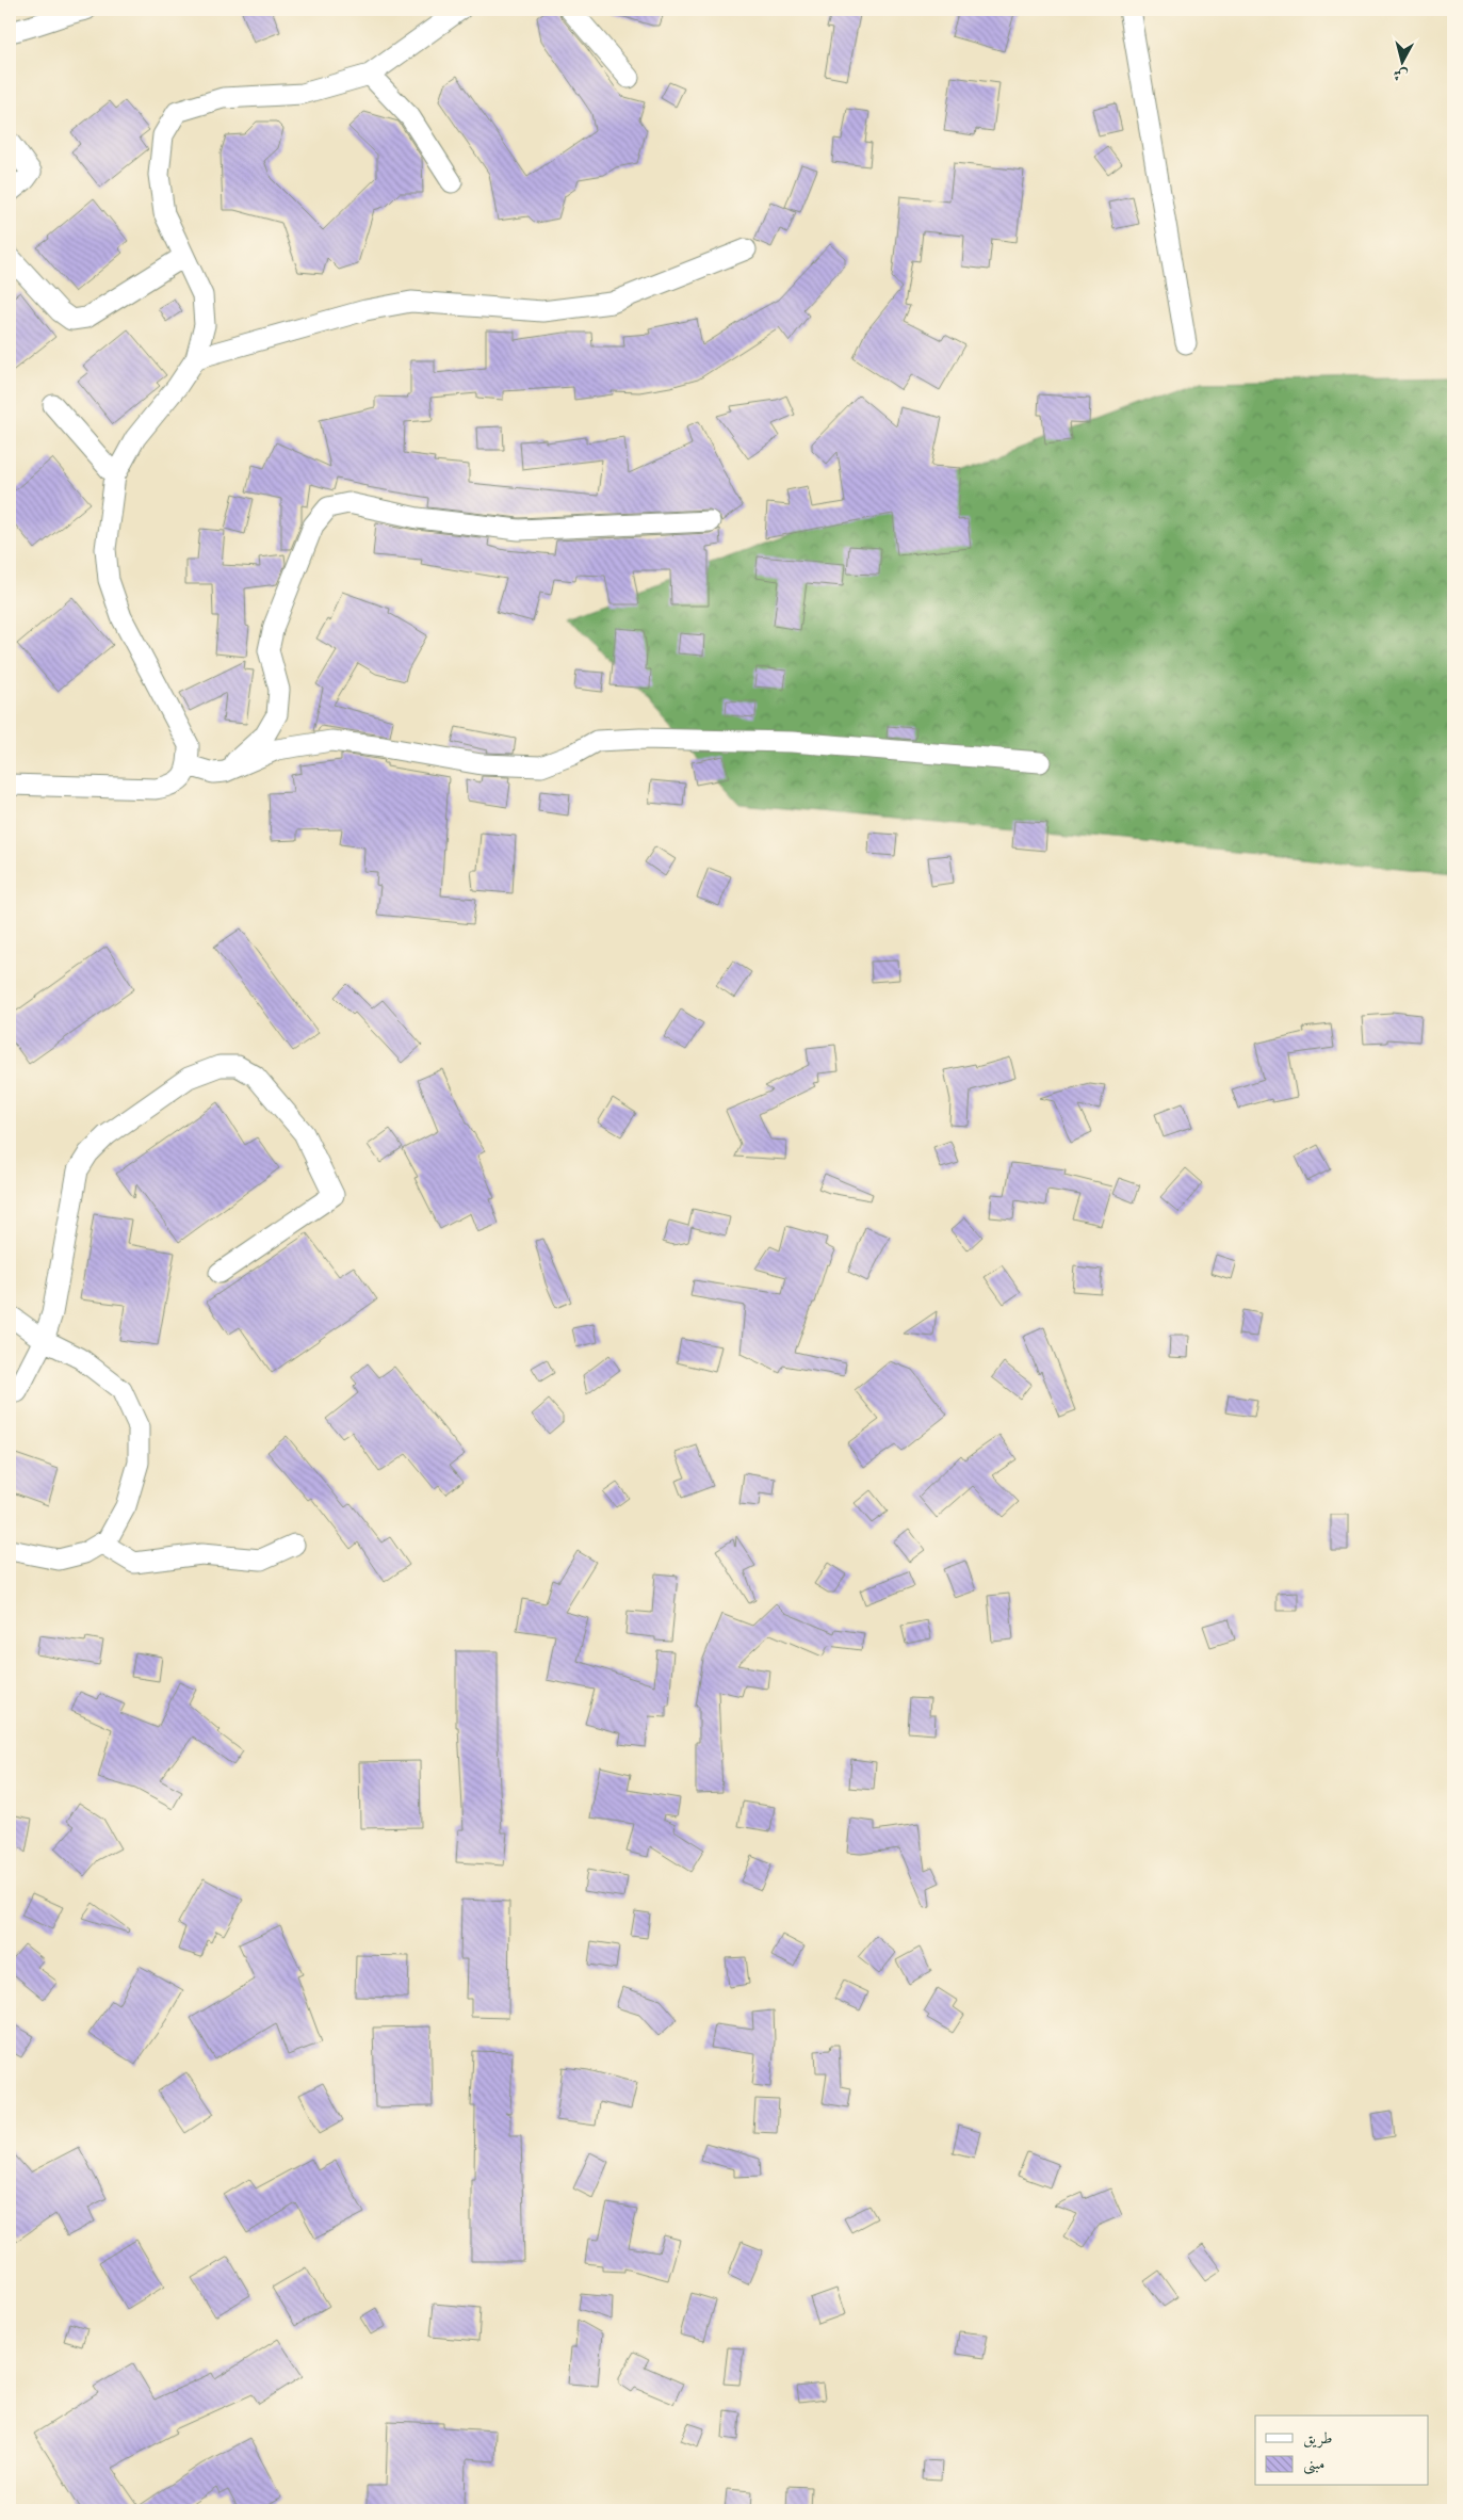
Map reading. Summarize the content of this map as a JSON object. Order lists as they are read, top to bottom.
{
  "legend": ["طريق", "مبنى"],
  "north": "bottom"
}
